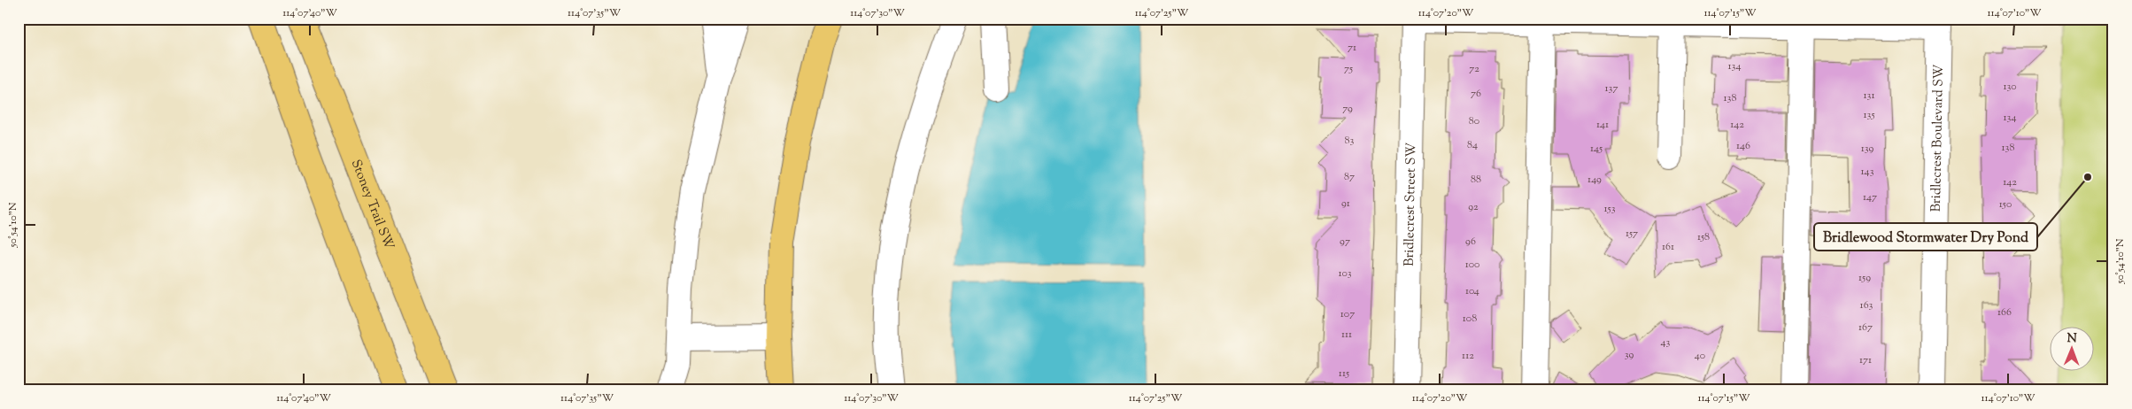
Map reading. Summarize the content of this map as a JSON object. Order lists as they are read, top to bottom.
{
  "streets": {
    "highway": ["Stoney Trail SW"],
    "street": ["Bridlecrest Boulevard SW", "Bridlecrest Street SW"]
  },
  "places": ["Bridlewood Stormwater Dry Pond"],
  "house_numbers": [
    "71",
    "134",
    "75",
    "72",
    "130",
    "137",
    "76",
    "131",
    "138",
    "79",
    "135",
    "134",
    "80",
    "141",
    "142",
    "83",
    "84",
    "146",
    "138",
    "145",
    "139",
    "143",
    "87",
    "88",
    "149",
    "142",
    "147",
    "91",
    "150",
    "92",
    "153",
    "157",
    "158",
    "97",
    "96",
    "161",
    "100",
    "103",
    "159",
    "104",
    "163",
    "166",
    "107",
    "108",
    "167",
    "111",
    "43",
    "39",
    "112",
    "40",
    "171",
    "115"
  ],
  "north": "top",
  "coordinates": [
    "114°07'40\"W",
    "114°07'35\"W",
    "114°07'30\"W",
    "114°07'25\"W",
    "114°07'20\"W",
    "114°07'15\"W",
    "114°07'10\"W",
    "50°54'10\"N"
  ]
}
